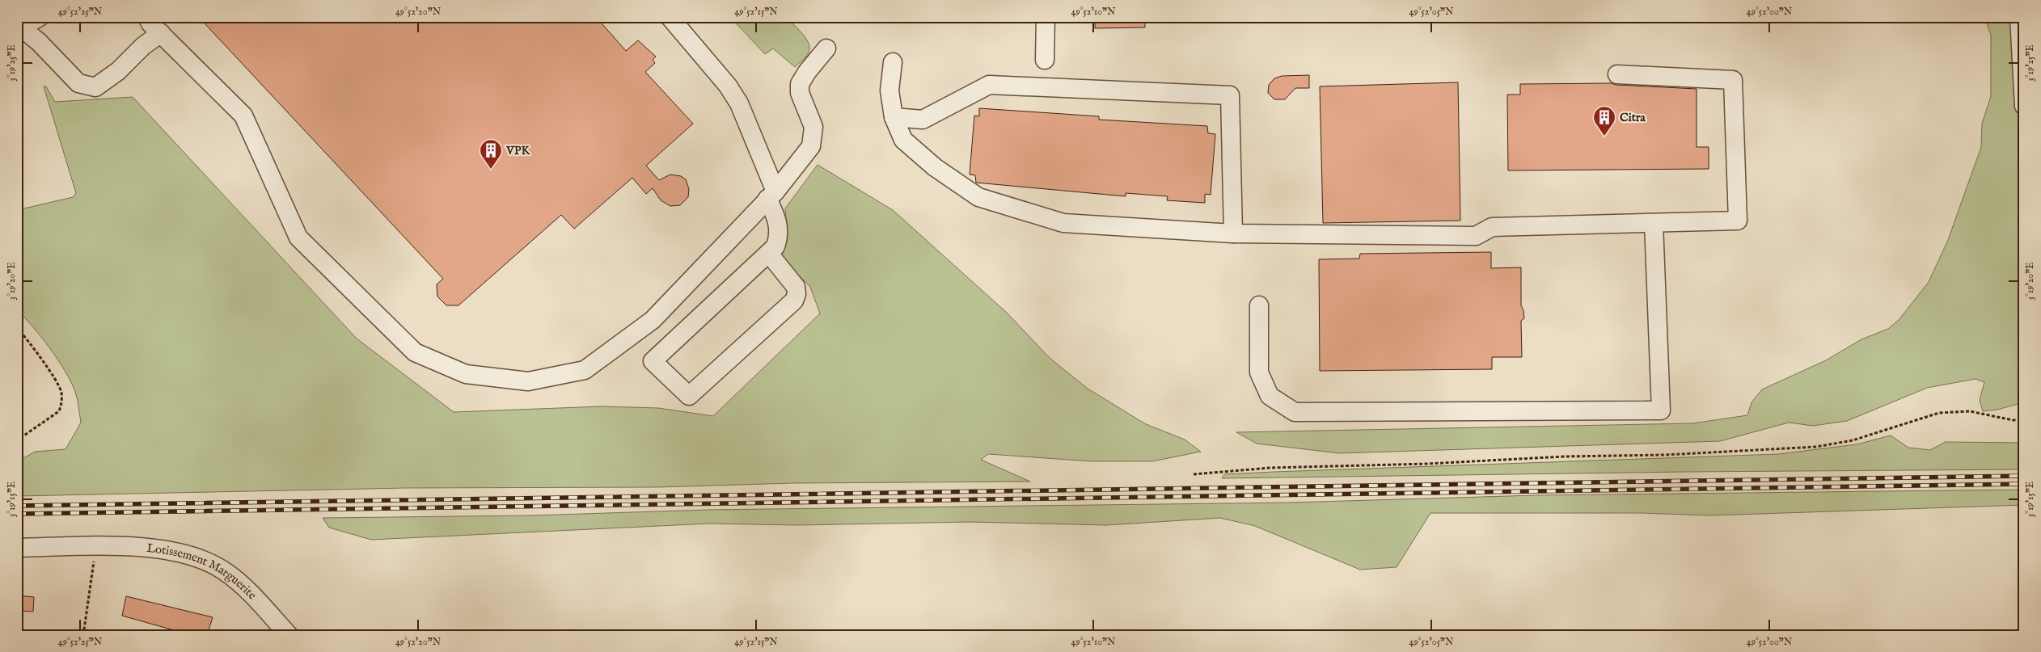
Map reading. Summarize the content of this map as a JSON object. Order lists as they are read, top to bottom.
{
  "streets": {
    "street": ["Lotissement Marguerite"]
  },
  "places": {
    "building": ["Citra", "VPK"]
  },
  "coordinates": [
    "49°52'25\"N",
    "49°52'20\"N",
    "49°52'15\"N",
    "49°52'10\"N",
    "49°52'05\"N",
    "49°52'00\"N",
    "3°19'25\"E",
    "3°19'20\"E",
    "3°19'15\"E"
  ]
}
